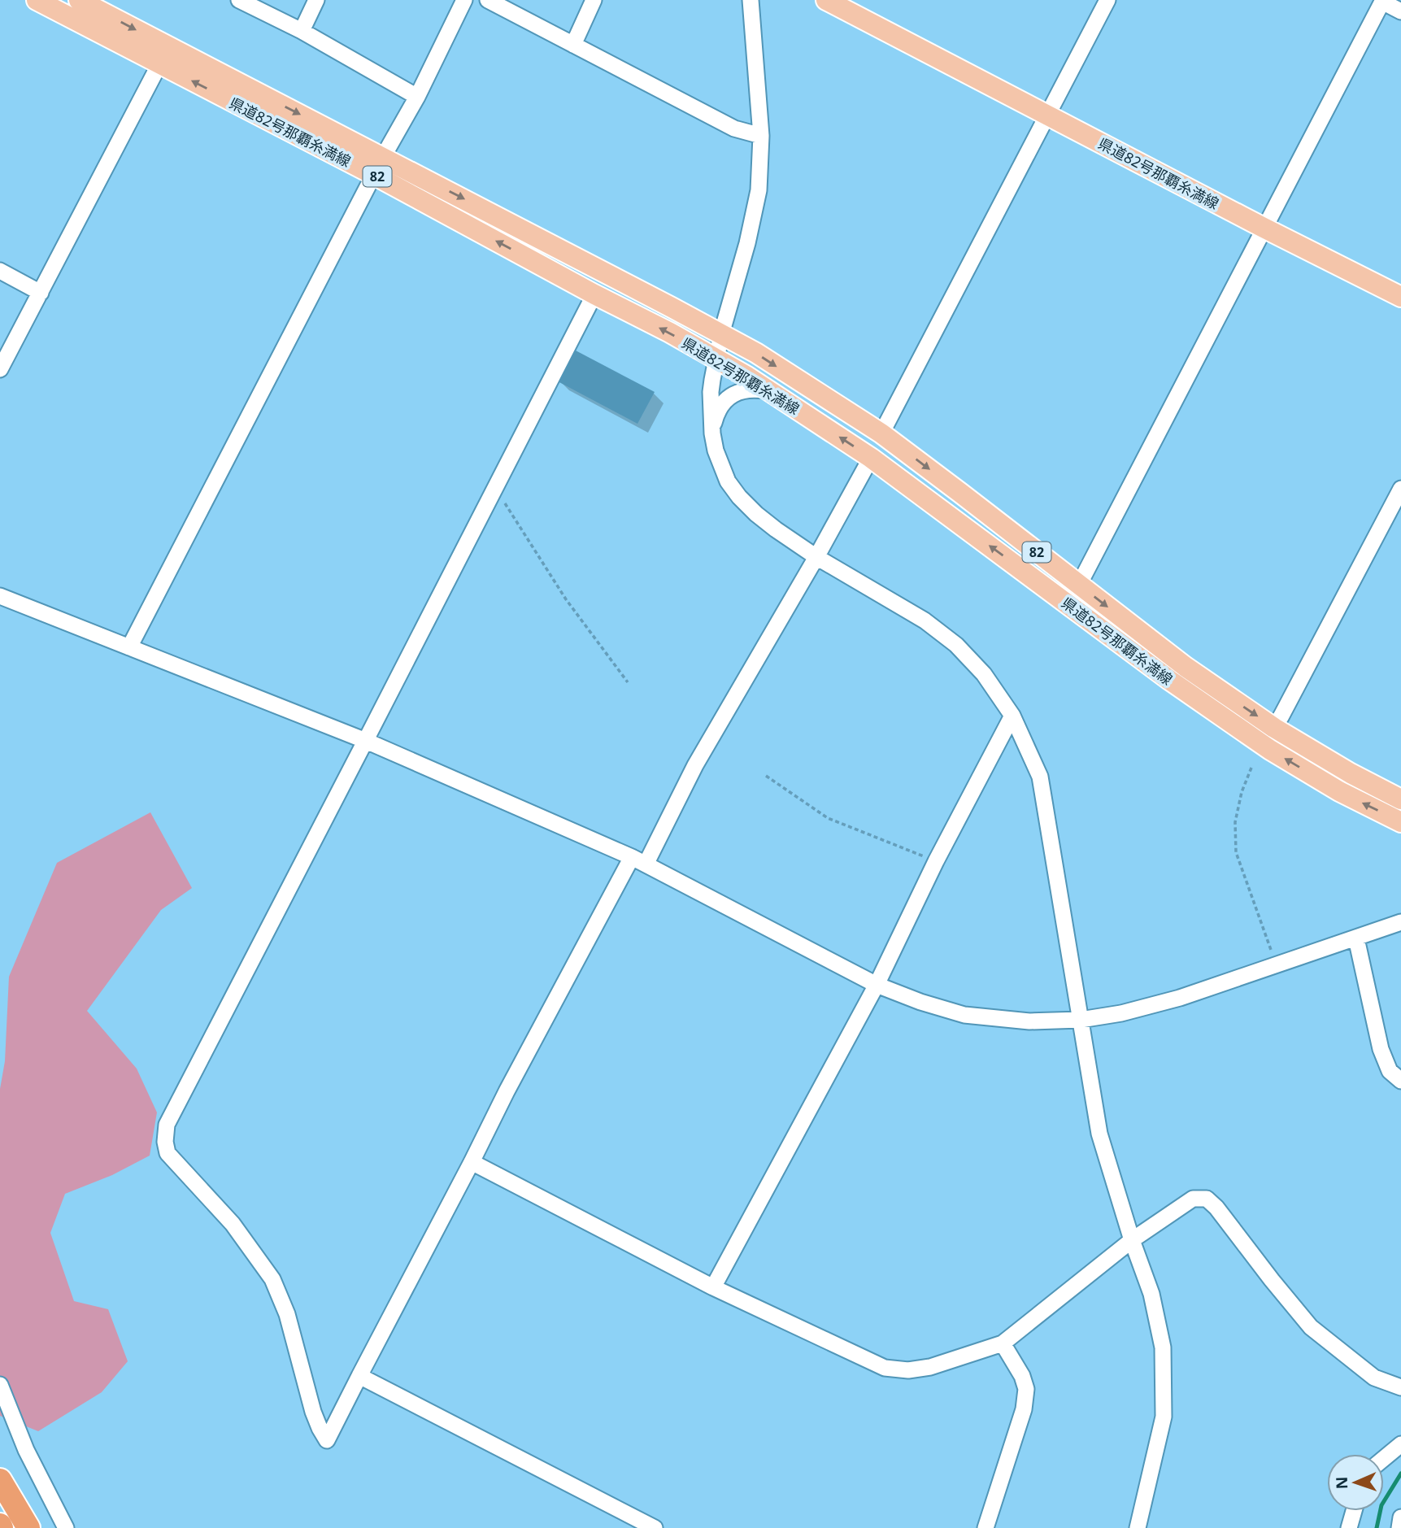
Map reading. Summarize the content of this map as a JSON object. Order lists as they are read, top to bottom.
{
  "streets": {
    "main road": ["県道82号那覇糸満線", "82"]
  },
  "north": "left"
}
